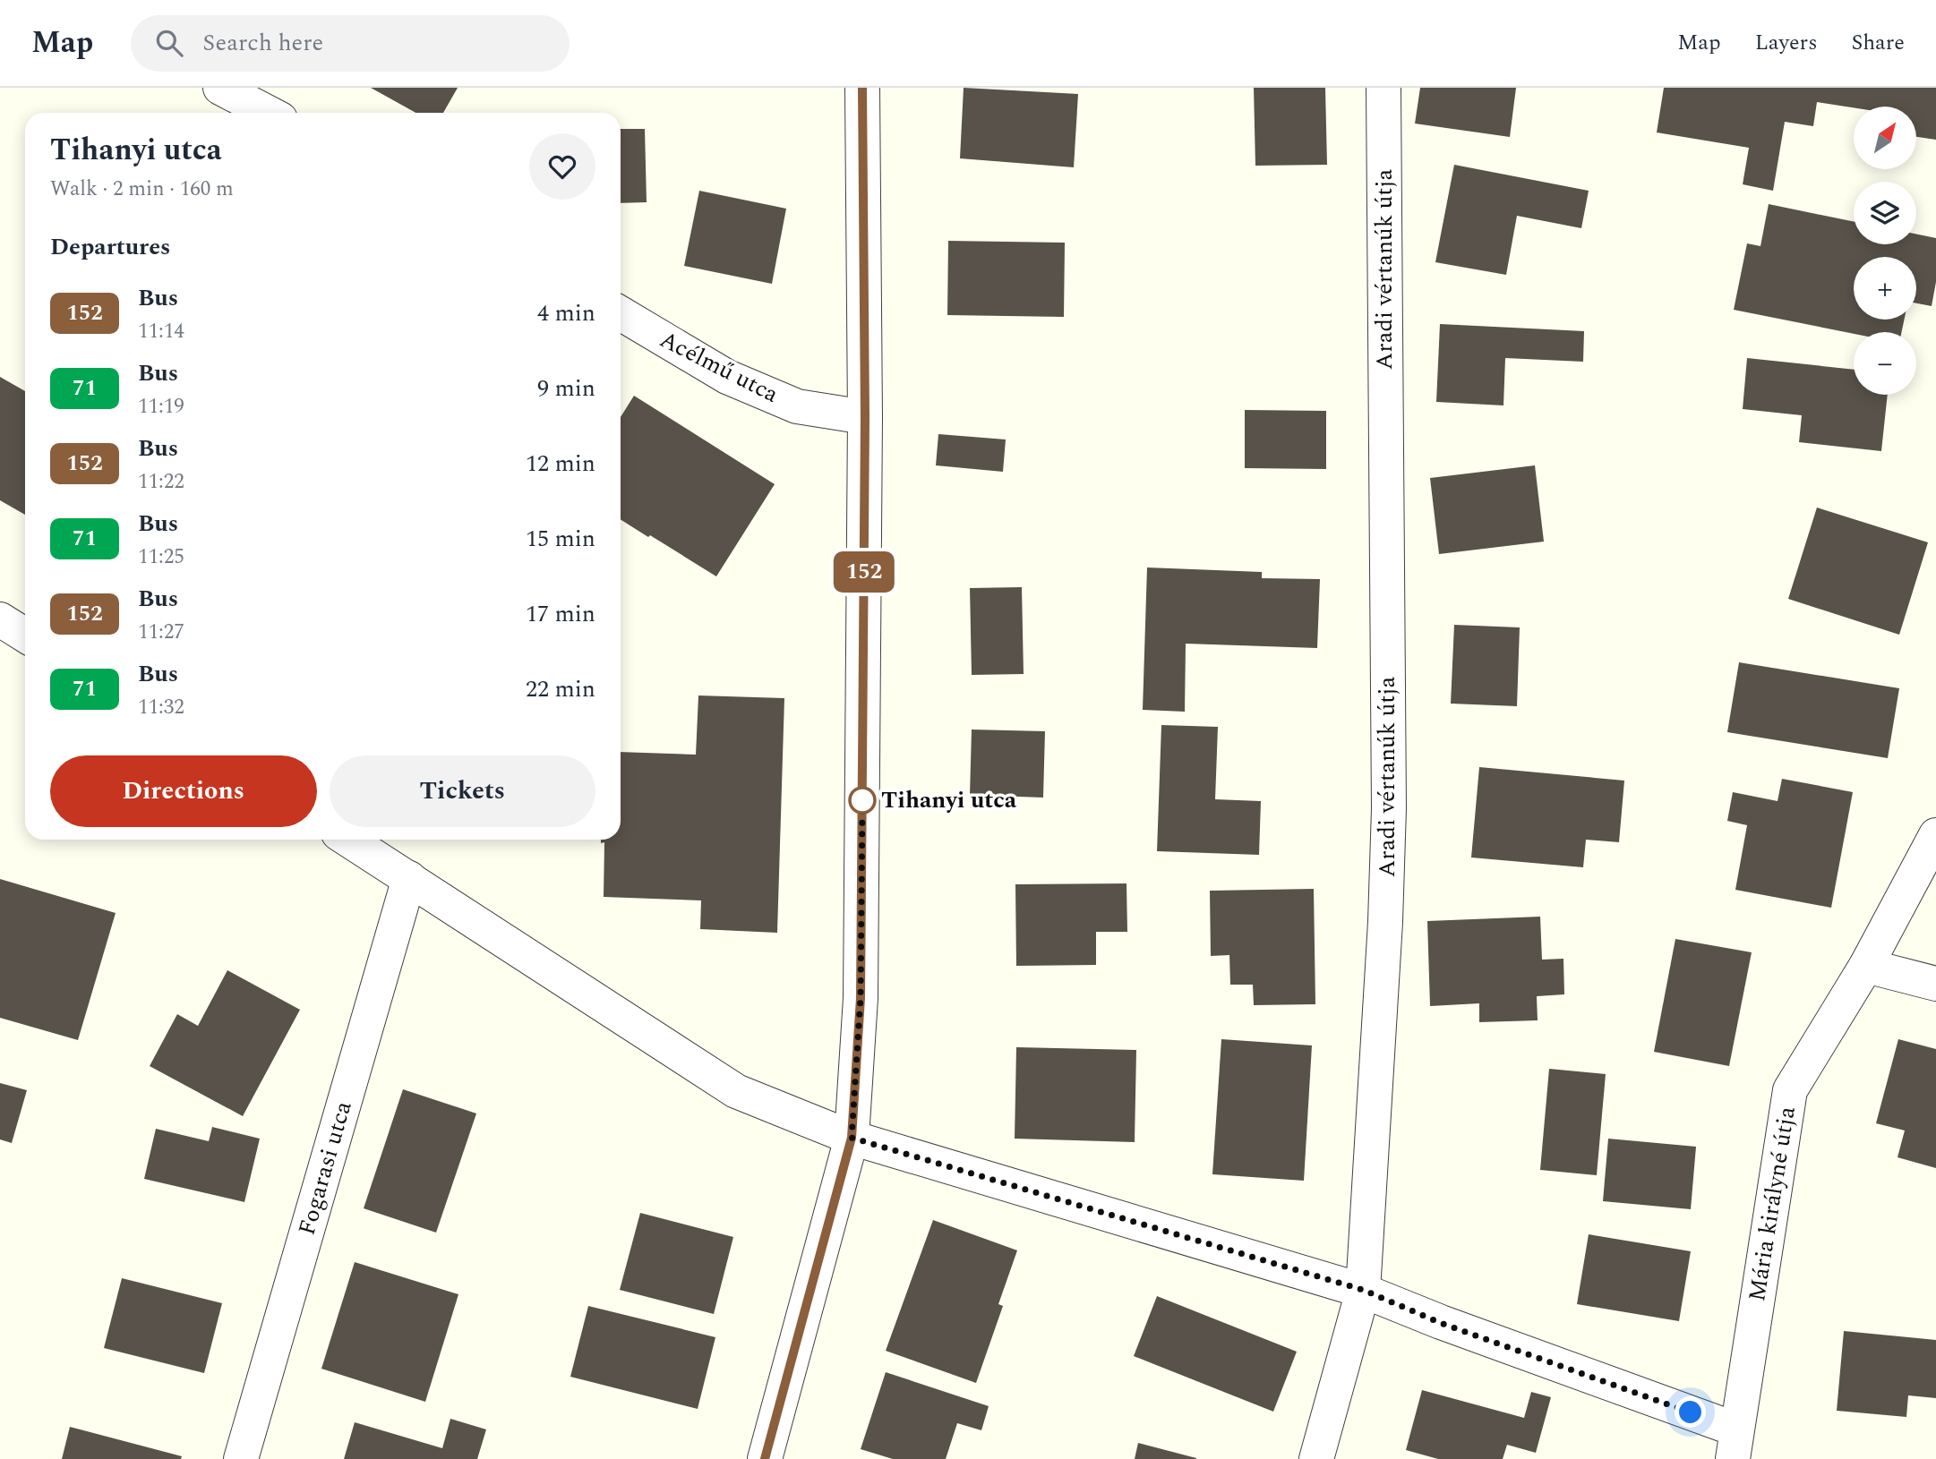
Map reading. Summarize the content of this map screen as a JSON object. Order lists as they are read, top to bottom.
{
  "streets": {
    "street": [
      "Aradi vértanúk útja",
      "Acélmű utca",
      "Fogarasi utca",
      "Mária királyné útja"
    ]
  },
  "places": ["Tihanyi utca"],
  "lines": ["bus line 152"],
  "north": "top right",
  "page": {
    "header": "Map",
    "search": "Search here",
    "nav": ["Map", "Layers", "Share"],
    "on_map": "152",
    "map_buttons": ["+", "−"],
    "heading": [
      ["Tihanyi utca", "Walk · 2 min · 160 m"],
      "Departures"
    ],
    "list": [
      {
        "mark": "152",
        "name": "Bus",
        "note": "11:14",
        "value": "4 min"
      },
      {
        "mark": "71",
        "name": "Bus",
        "note": "11:19",
        "value": "9 min"
      },
      {
        "mark": "152",
        "name": "Bus",
        "note": "11:22",
        "value": "12 min"
      },
      {
        "mark": "71",
        "name": "Bus",
        "note": "11:25",
        "value": "15 min"
      },
      {
        "mark": "152",
        "name": "Bus",
        "note": "11:27",
        "value": "17 min"
      },
      {
        "mark": "71",
        "name": "Bus",
        "note": "11:32",
        "value": "22 min"
      }
    ],
    "buttons": ["Directions", "Tickets"]
  }
}
